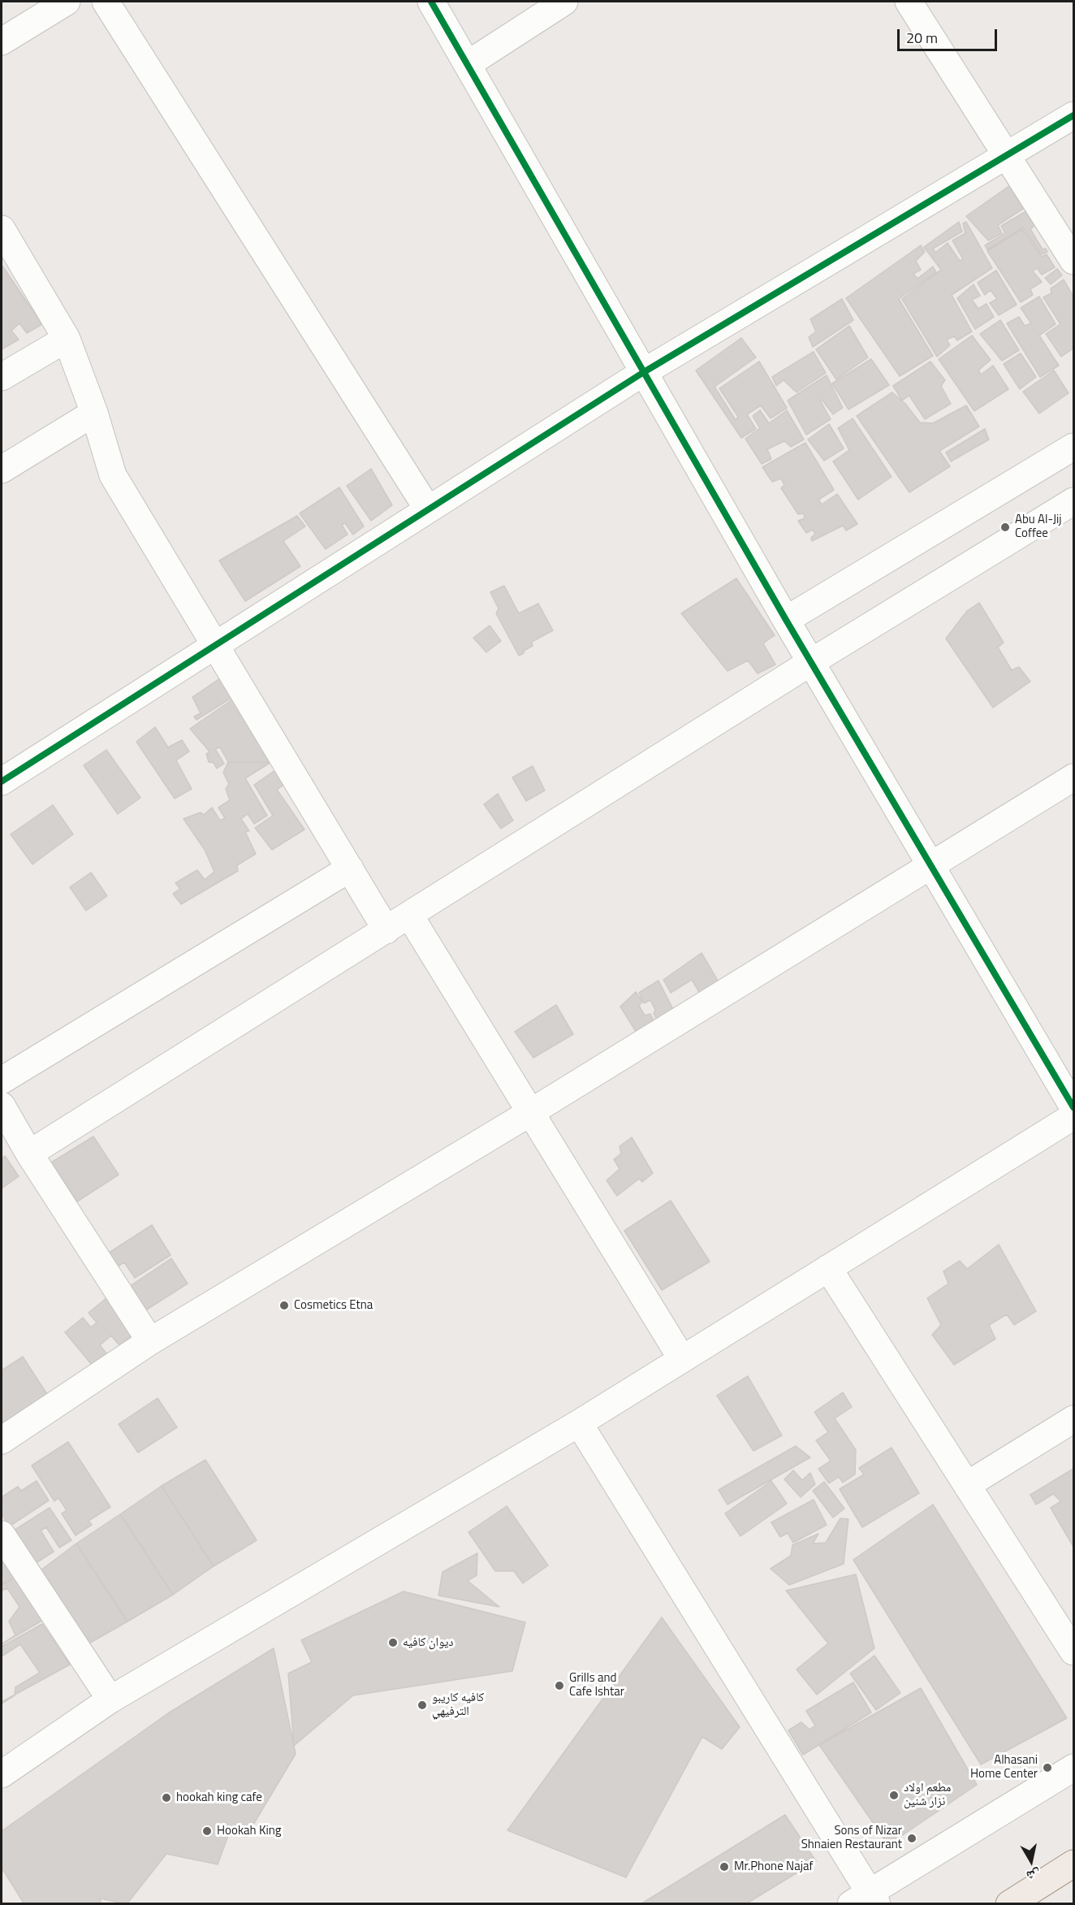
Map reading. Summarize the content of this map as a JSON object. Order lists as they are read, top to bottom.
{
  "places": [
    "Abu Al-Jij Coffee",
    "Cosmetics Etna",
    "ديوان كافيه",
    "Grills and Cafe Ishtar",
    "كافيه كاريبو الترفيهي",
    "Alhasani Home Center",
    "مطعم اولاد نزار شنين",
    "hookah king cafe",
    "Hookah King",
    "Sons of Nizar Shnaien Restaurant",
    "Mr.Phone Najaf"
  ],
  "scale_bar": "20 m",
  "north": "bottom"
}
